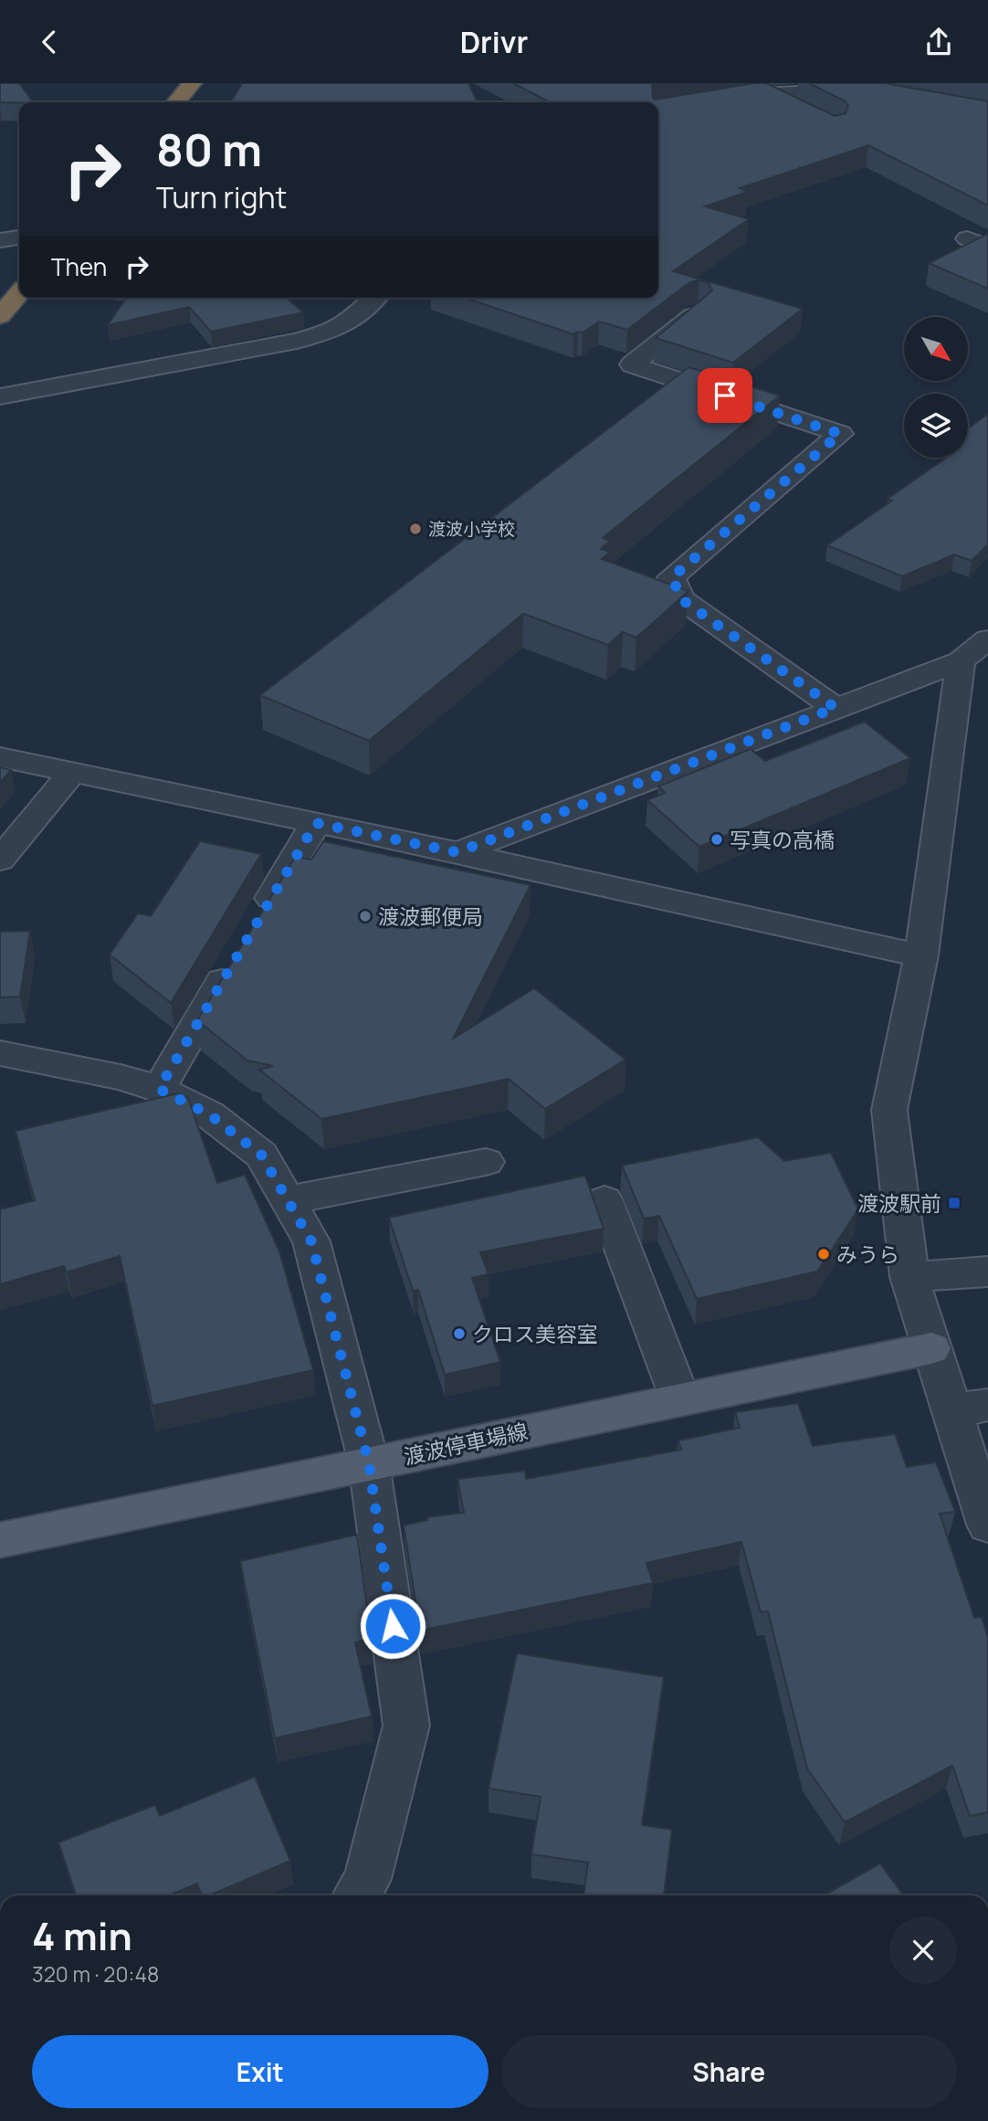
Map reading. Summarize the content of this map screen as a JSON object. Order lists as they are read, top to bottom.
{
  "streets": {
    "main road": ["渡波停車場線"]
  },
  "places": {
    "other": [
      "渡波小学校",
      "写真の高橋",
      "渡波郵便局",
      "みうら",
      "クロス美容室"
    ],
    "transit": ["渡波駅前"]
  },
  "north": "bottom right",
  "page": {
    "header": "Drivr",
    "turn": ["80 m", "Turn right"],
    "then": "Then",
    "heading": ["4 min", "320 m · 20:48"],
    "buttons": ["Exit", "Share"]
  }
}
